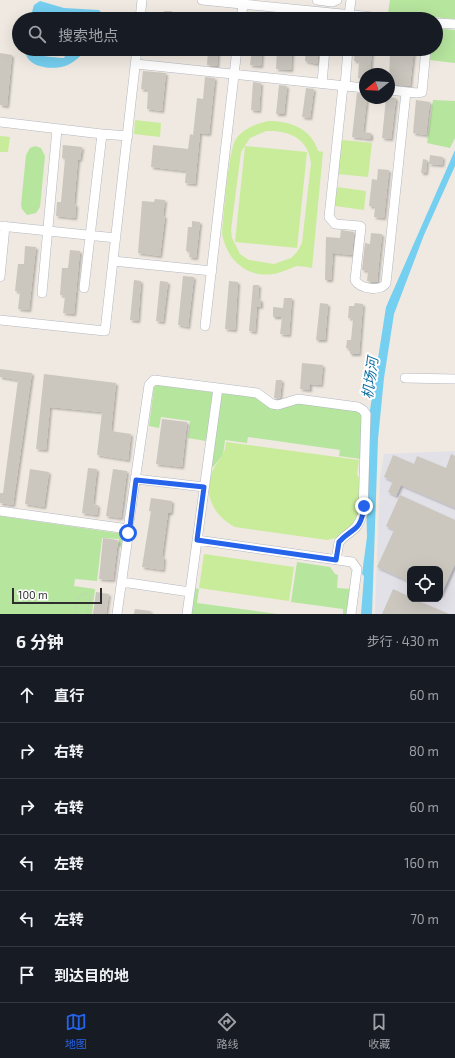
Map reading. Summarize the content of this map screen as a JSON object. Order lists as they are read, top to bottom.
{
  "water": ["机场河"],
  "scale_bar": "100 m",
  "north": "left",
  "page": {
    "search": "搜索地点",
    "scale": "100 m",
    "heading": ["6 分钟", "步行 · 430 m"],
    "list": [
      ["直行", "60 m"],
      ["右转", "80 m"],
      ["右转", "60 m"],
      ["左转", "160 m"],
      ["左转", "70 m"],
      "到达目的地"
    ],
    "nav": ["地图", "路线", "收藏"]
  }
}
